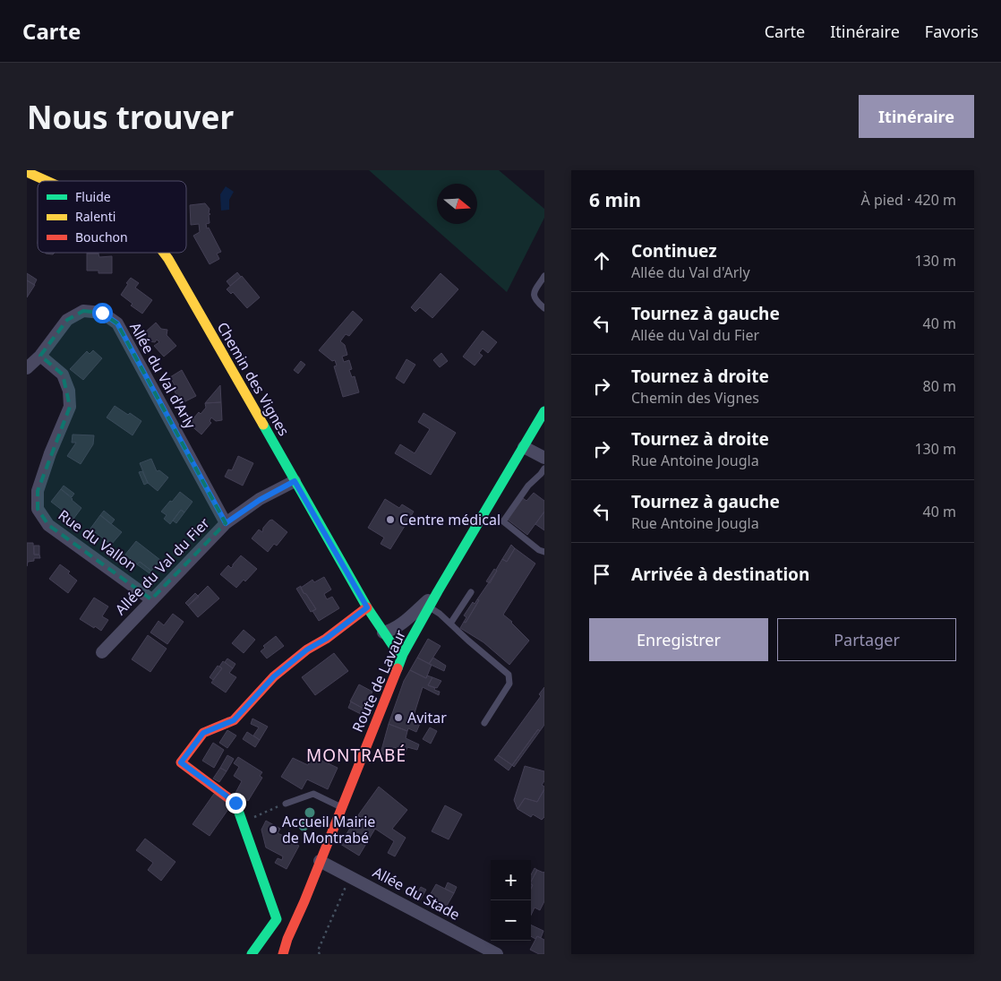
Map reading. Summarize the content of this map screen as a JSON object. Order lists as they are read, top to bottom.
{
  "streets": {
    "street": [
      "Allée du Val d'Arly",
      "Chemin des Vignes",
      "Rue du Vallon",
      "Allée du Val du Fier",
      "Route de Lavaur",
      "Allée du Stade"
    ]
  },
  "crossings": [
    ["Allée du Val d'Arly", "Rue du Vallon"],
    ["Allée du Val d'Arly", "Allée du Val du Fier"],
    ["Chemin des Vignes", "Allée du Val du Fier"],
    ["Chemin des Vignes", "Route de Lavaur"],
    ["Rue du Vallon", "Allée du Val du Fier"],
    ["Route de Lavaur", "Allée du Stade"]
  ],
  "districts": ["MONTRABÉ"],
  "places": ["Centre médical", "Avitar", "Accueil Mairie de Montrabé"],
  "legend": ["Fluide", "Ralenti", "Bouchon"],
  "north": "right",
  "page": {
    "header": "Carte",
    "nav": ["Carte", "Itinéraire", "Favoris"],
    "buttons": [
      "Itinéraire",
      ["Enregistrer", "Partager"]
    ],
    "title": "Nous trouver",
    "heading": ["6 min", "À pied · 420 m"],
    "list": [
      ["Continuez", "Allée du Val d'Arly", "130 m"],
      ["Tournez à gauche", "Allée du Val du Fier", "40 m"],
      ["Tournez à droite", "Chemin des Vignes", "80 m"],
      ["Tournez à droite", "Rue Antoine Jougla", "130 m"],
      ["Tournez à gauche", "Rue Antoine Jougla", "40 m"],
      "Arrivée à destination"
    ],
    "map_buttons": ["+", "−"]
  }
}
